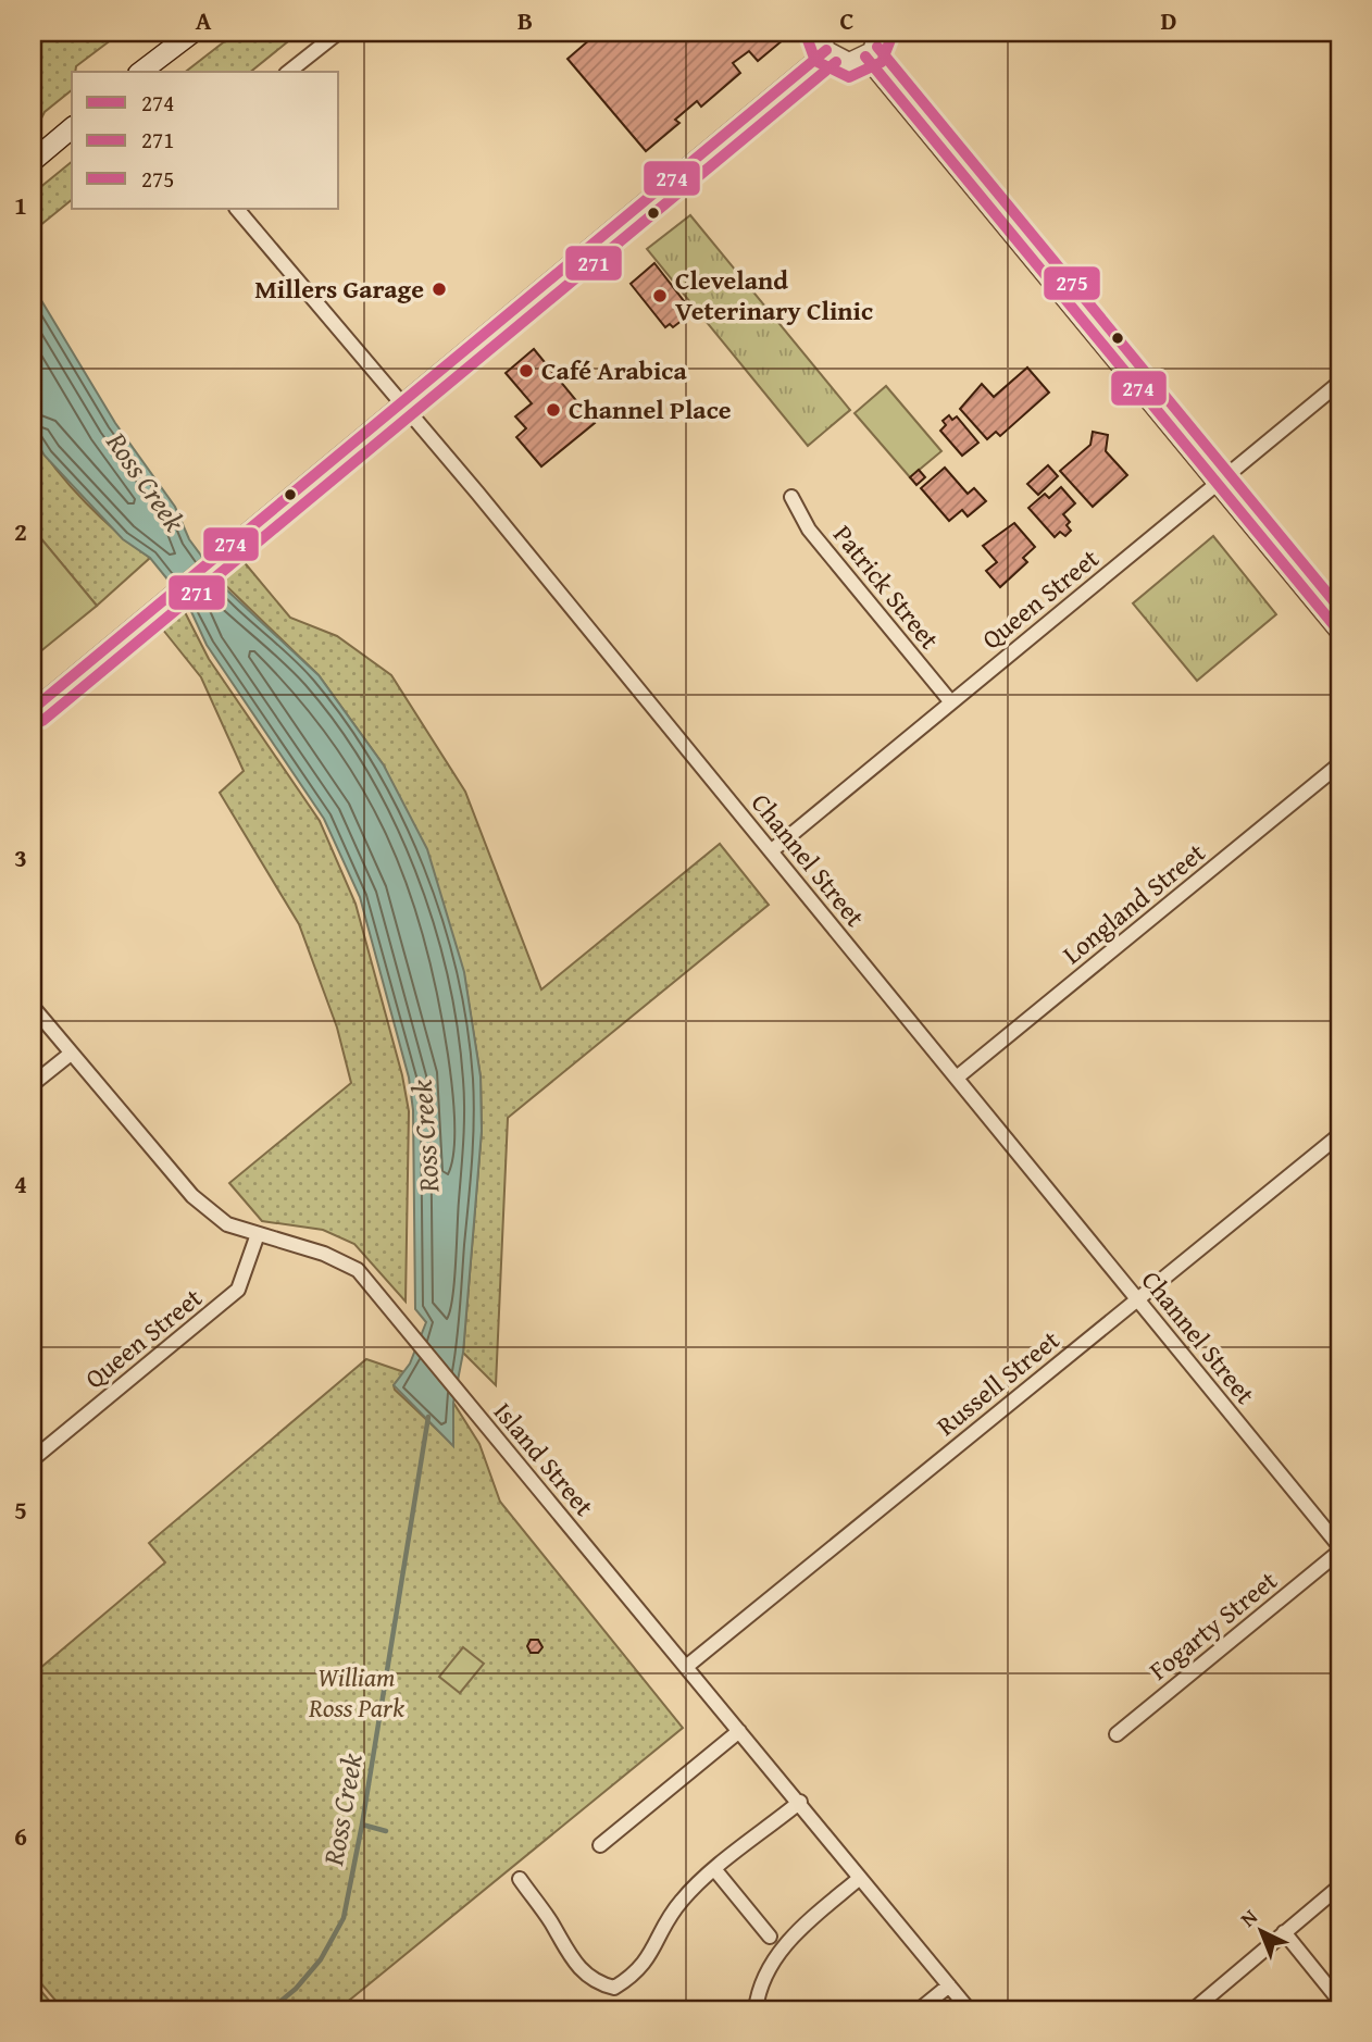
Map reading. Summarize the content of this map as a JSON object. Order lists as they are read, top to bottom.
{
  "streets": {
    "street": [
      "Patrick Street",
      "Queen Street",
      "Channel Street",
      "Longland Street",
      "Russell Street",
      "Island Street",
      "Fogarty Street"
    ]
  },
  "crossings": [
    ["Patrick Street", "Queen Street"],
    ["Queen Street", "Channel Street"],
    ["Queen Street", "Island Street"],
    ["Channel Street", "Longland Street"],
    ["Channel Street", "Russell Street"],
    ["Russell Street", "Island Street"]
  ],
  "water": ["Ross Creek"],
  "parks": ["William Ross Park"],
  "places": [
    "Millers Garage",
    "Cleveland Veterinary Clinic",
    "Café Arabica",
    "Channel Place"
  ],
  "lines": ["transit line 271", "transit line 275", "transit line 274"],
  "legend": ["274", "271", "275"],
  "north": "top left",
  "grid": {
    "columns": [
      "A",
      "B",
      "C",
      "D"
    ],
    "rows": [
      "1",
      "2",
      "3",
      "4",
      "5",
      "6"
    ]
  }
}
